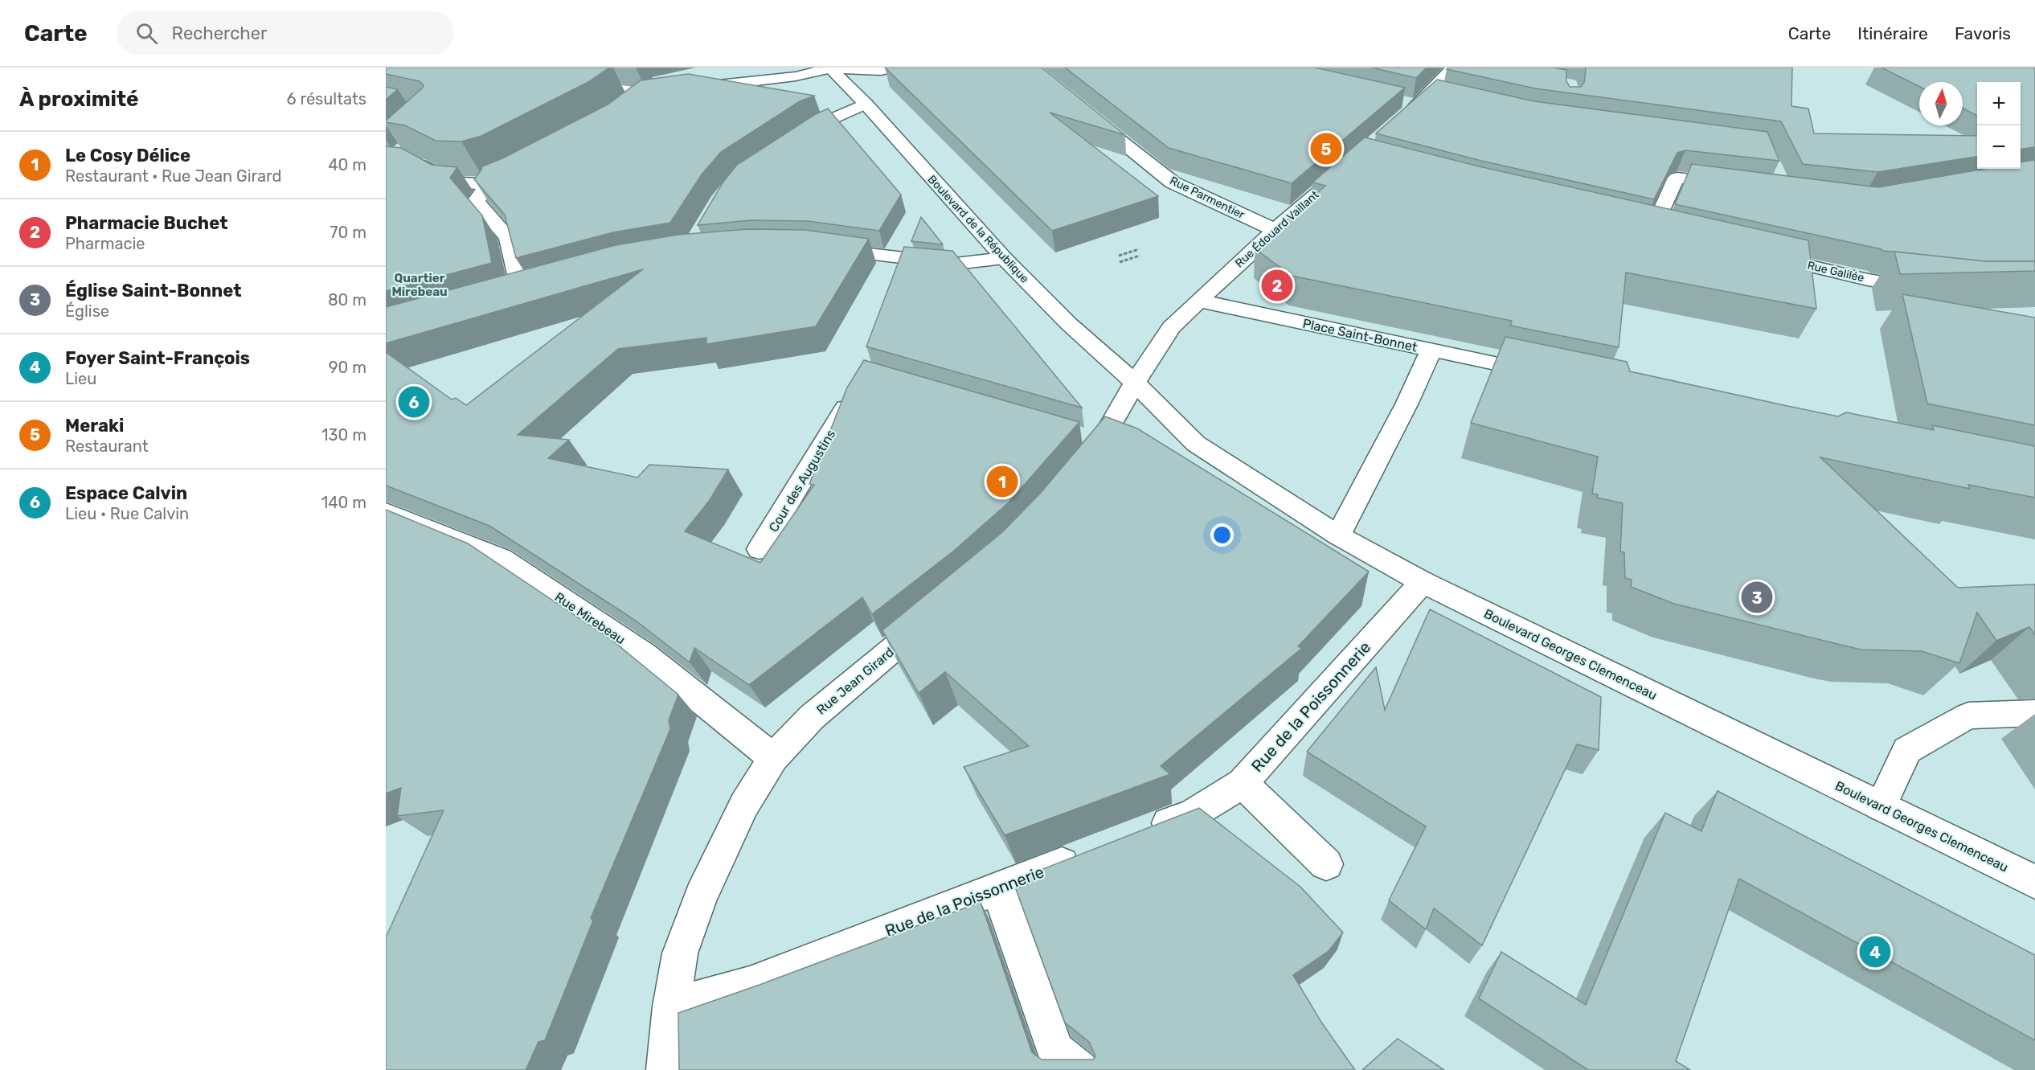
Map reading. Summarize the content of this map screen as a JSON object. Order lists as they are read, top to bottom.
{
  "streets": {
    "street": [
      "Rue Parmentier",
      "Boulevard de la République",
      "Rue Édouard Vaillant",
      "Rue Galilée",
      "Place Saint-Bonnet",
      "Cour des Augustins",
      "Rue Mirebeau",
      "Boulevard Georges Clemenceau",
      "Rue Jean Girard",
      "Rue de la Poissonnerie"
    ]
  },
  "crossings": [
    ["Rue Parmentier", "Rue Édouard Vaillant"],
    ["Boulevard de la République", "Rue Édouard Vaillant"],
    ["Boulevard de la République", "Boulevard Georges Clemenceau"],
    ["Rue Édouard Vaillant", "Place Saint-Bonnet"],
    ["Rue Édouard Vaillant", "Boulevard Georges Clemenceau"],
    ["Place Saint-Bonnet", "Boulevard Georges Clemenceau"],
    ["Rue Mirebeau", "Rue Jean Girard"],
    ["Boulevard Georges Clemenceau", "Rue de la Poissonnerie"],
    ["Rue Jean Girard", "Rue de la Poissonnerie"]
  ],
  "districts": ["Quartier Mirebeau"],
  "north": "top",
  "page": {
    "header": "Carte",
    "search": "Rechercher",
    "nav": ["Carte", "Itinéraire", "Favoris"],
    "heading": ["À proximité", "6 résultats"],
    "map_buttons": ["+", "−"],
    "list": [
      {
        "mark": "1",
        "name": "Le Cosy Délice",
        "note": "Restaurant · Rue Jean Girard",
        "value": "40 m"
      },
      {
        "mark": "2",
        "name": "Pharmacie Buchet",
        "note": "Pharmacie",
        "value": "70 m"
      },
      {
        "mark": "3",
        "name": "Église Saint-Bonnet",
        "note": "Église",
        "value": "80 m"
      },
      {
        "mark": "4",
        "name": "Foyer Saint-François",
        "note": "Lieu",
        "value": "90 m"
      },
      {
        "mark": "5",
        "name": "Meraki",
        "note": "Restaurant",
        "value": "130 m"
      },
      {
        "mark": "6",
        "name": "Espace Calvin",
        "note": "Lieu · Rue Calvin",
        "value": "140 m"
      }
    ],
    "pins": [
      "5",
      "2",
      "6",
      "1",
      "3",
      "4"
    ]
  }
}
